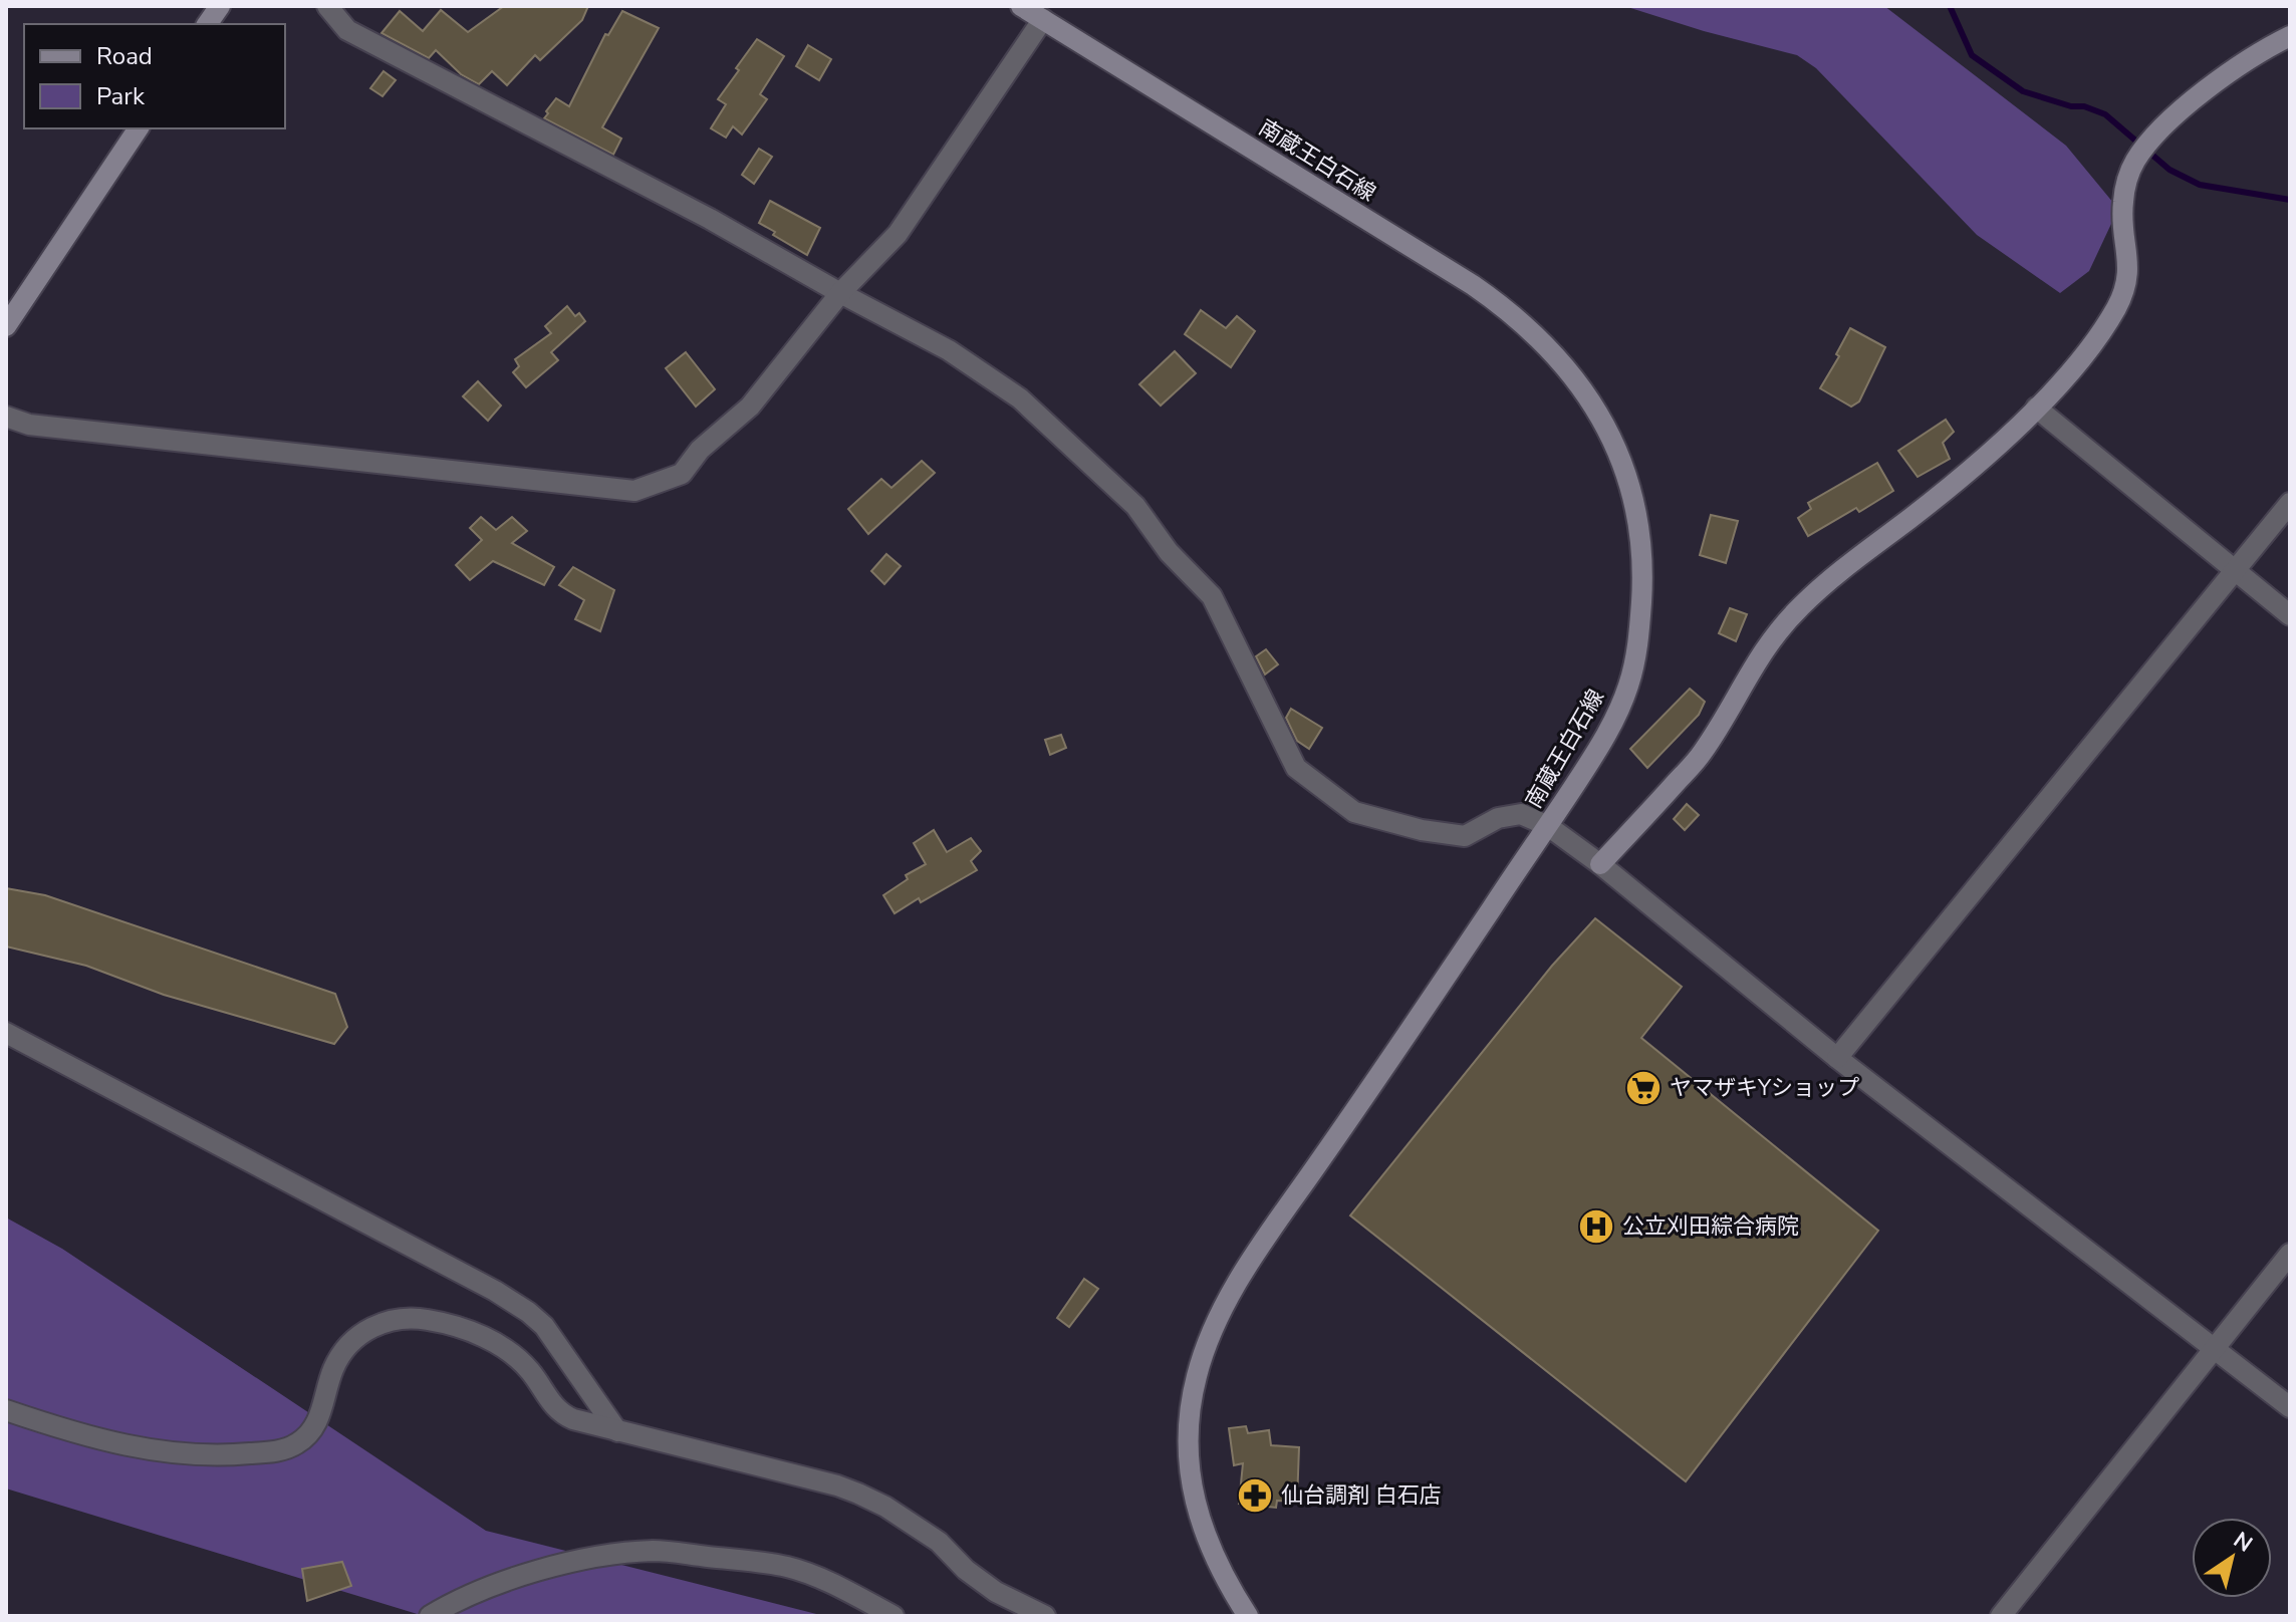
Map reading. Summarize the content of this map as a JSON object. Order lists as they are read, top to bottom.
{
  "streets": {
    "main road": ["南蔵王白石線"]
  },
  "places": {
    "supermarket": ["ヤマザキYショップ"],
    "hospital": ["公立刈田綜合病院"],
    "pharmacy": ["仙台調剤 白石店"]
  },
  "legend": ["Road", "Park"],
  "north": "top right"
}
